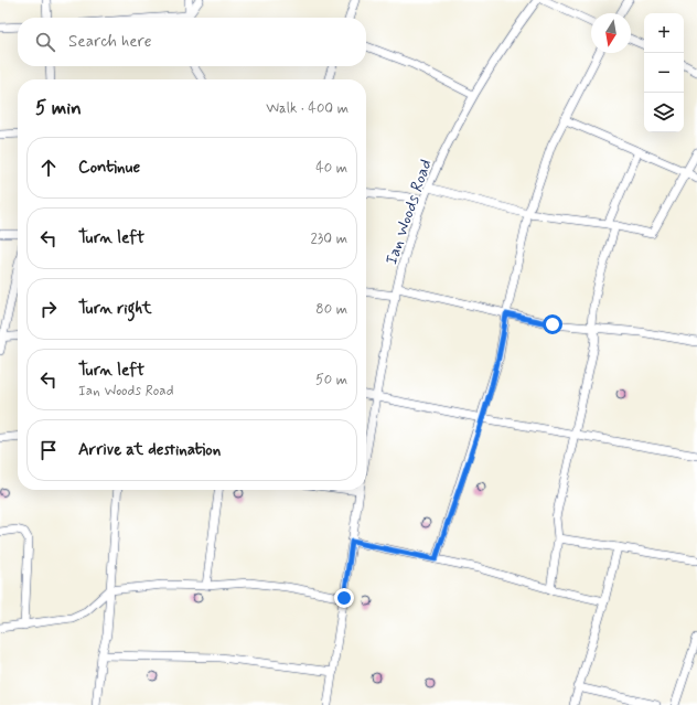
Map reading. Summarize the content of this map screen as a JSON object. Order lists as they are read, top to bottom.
{
  "streets": {
    "street": ["Ian Woods Road"]
  },
  "north": "bottom",
  "page": {
    "map_buttons": ["+", "−"],
    "search": "Search here",
    "heading": ["5 min", "Walk · 400 m"],
    "list": [
      ["Continue", "40 m"],
      ["Turn left", "230 m"],
      ["Turn right", "80 m"],
      ["Turn left", "Ian Woods Road", "50 m"],
      "Arrive at destination"
    ]
  }
}
